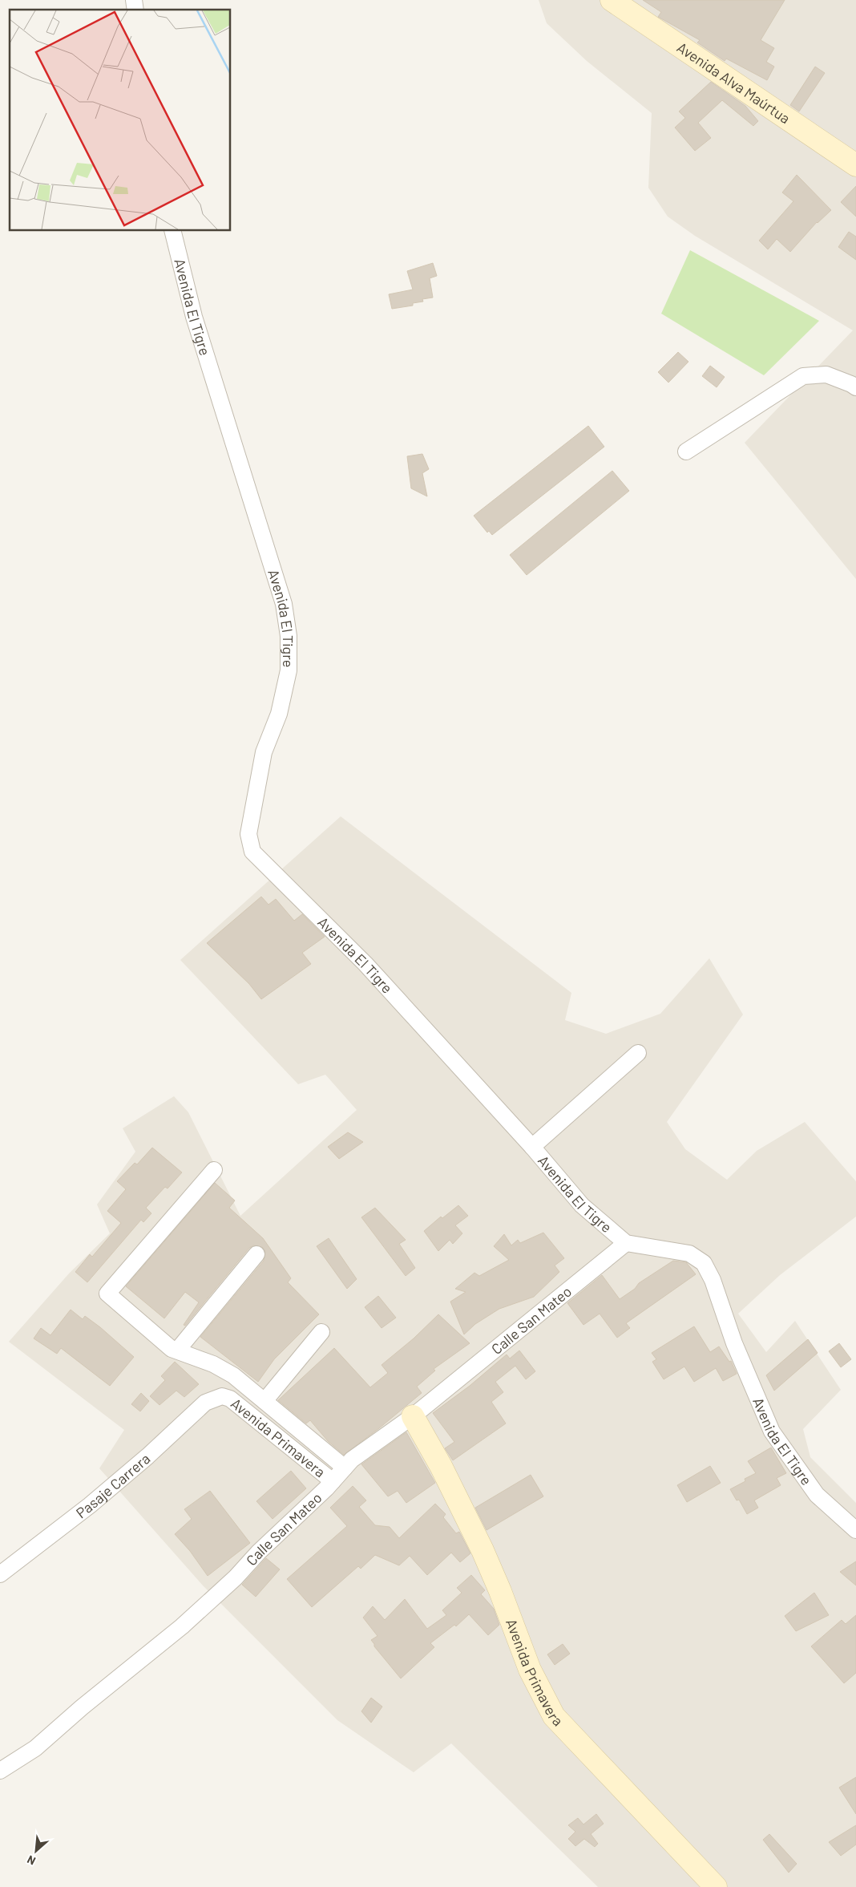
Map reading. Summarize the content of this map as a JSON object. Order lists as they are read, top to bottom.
{
  "streets": {
    "street": [
      "Avenida Alva Maúrtua",
      "Avenida El Tigre",
      "Calle San Mateo",
      "Avenida Primavera",
      "Pasaje Carrera"
    ]
  },
  "crossings": [
    ["Avenida El Tigre", "Calle San Mateo"],
    ["Calle San Mateo", "Avenida Primavera"],
    ["Avenida Primavera", "Pasaje Carrera"]
  ],
  "north": "bottom left"
}
